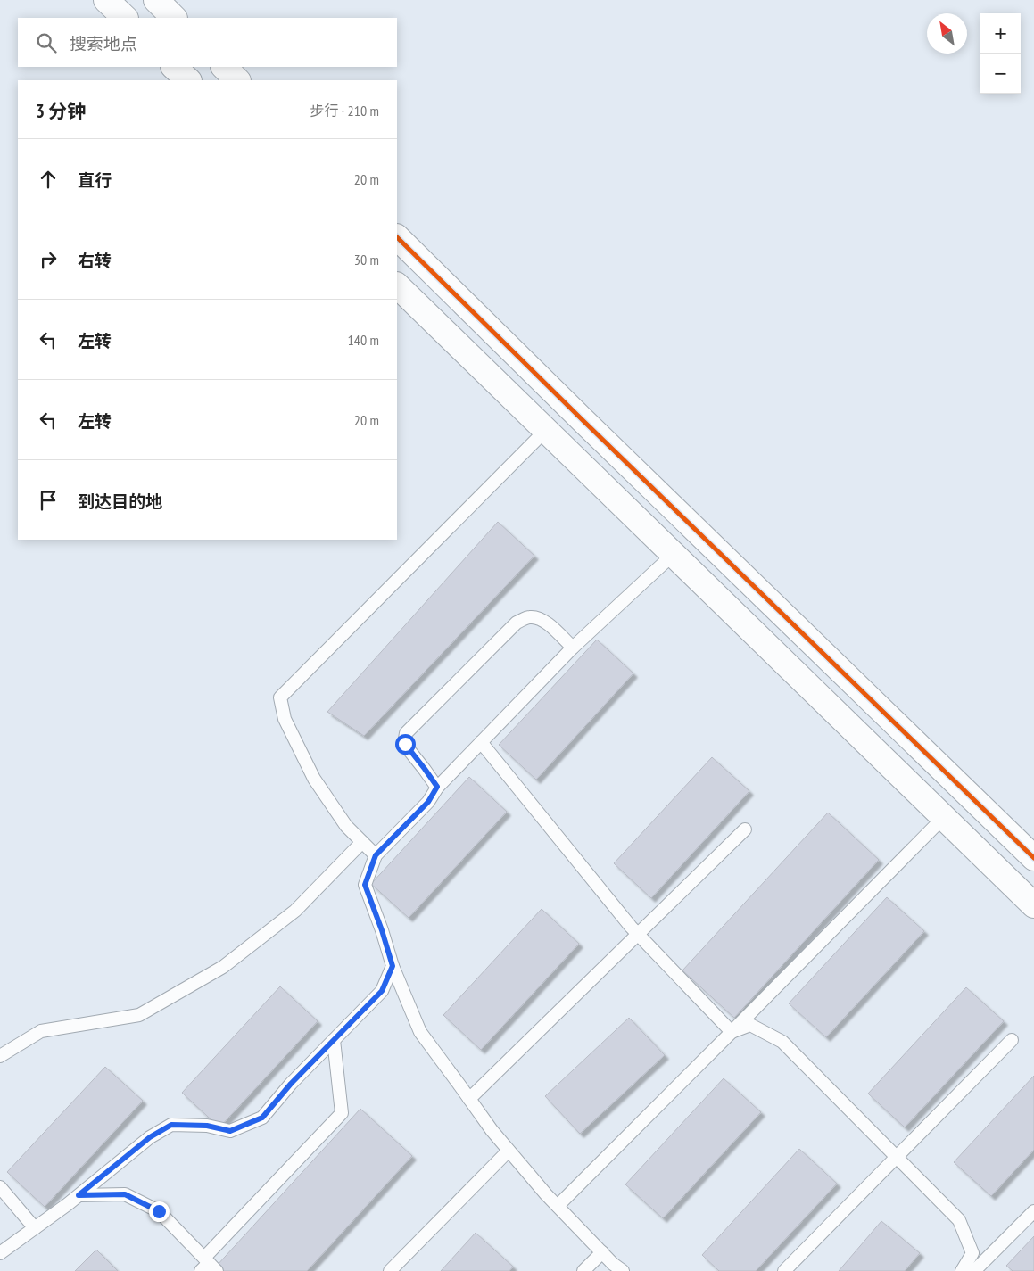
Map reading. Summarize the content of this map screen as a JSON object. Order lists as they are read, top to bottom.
{
  "north": "top left",
  "page": {
    "map_buttons": ["+", "−"],
    "search": "搜索地点",
    "heading": ["3 分钟", "步行 · 210 m"],
    "list": [
      ["直行", "20 m"],
      ["右转", "30 m"],
      ["左转", "140 m"],
      ["左转", "20 m"],
      "到达目的地"
    ]
  }
}
